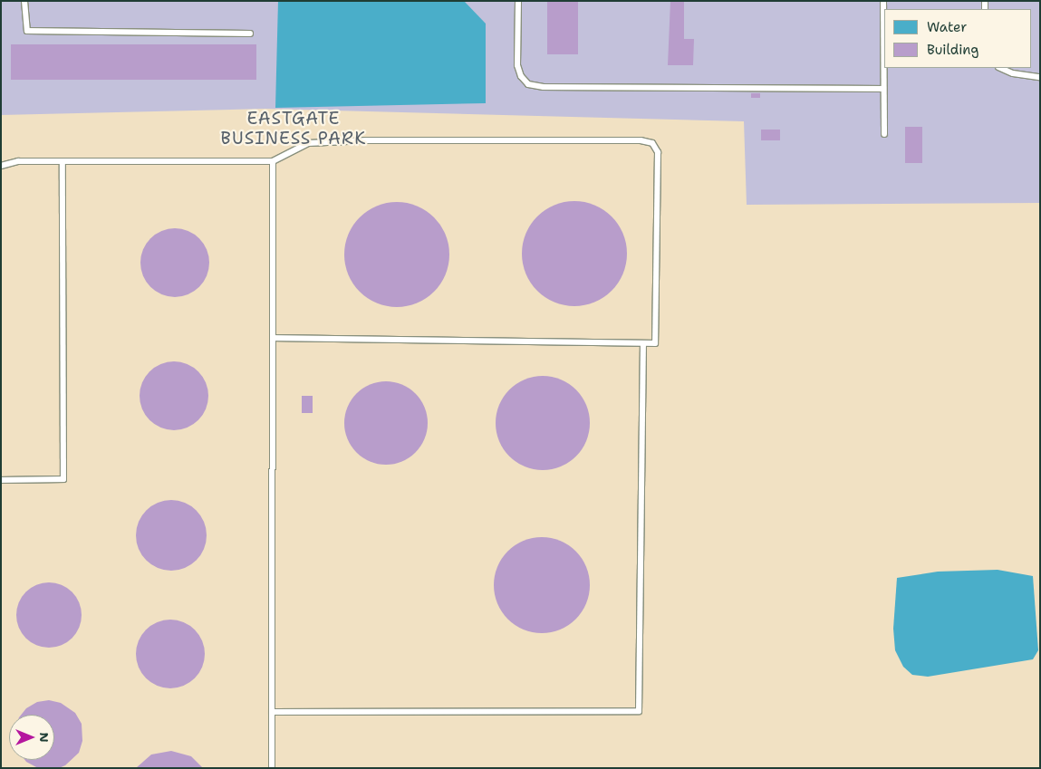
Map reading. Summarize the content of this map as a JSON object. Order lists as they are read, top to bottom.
{
  "districts": ["EASTGATE BUSINESS PARK"],
  "legend": ["Water", "Building"],
  "north": "right"
}
